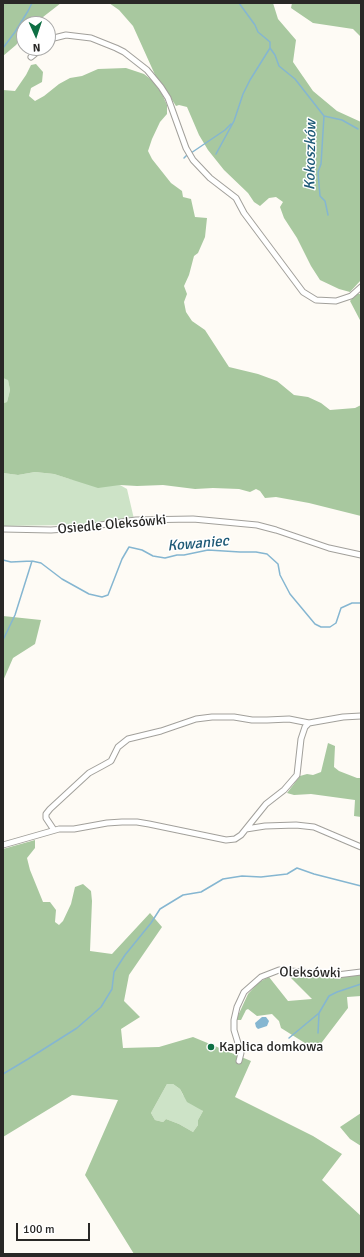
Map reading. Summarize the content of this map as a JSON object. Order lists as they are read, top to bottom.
{
  "streets": {
    "street": ["Osiedle Oleksówki", "Oleksówki"]
  },
  "water": ["Kokoszków", "Kowaniec"],
  "places": ["Kaplica domkowa"],
  "scale_bar": "100 m",
  "north": "bottom"
}
